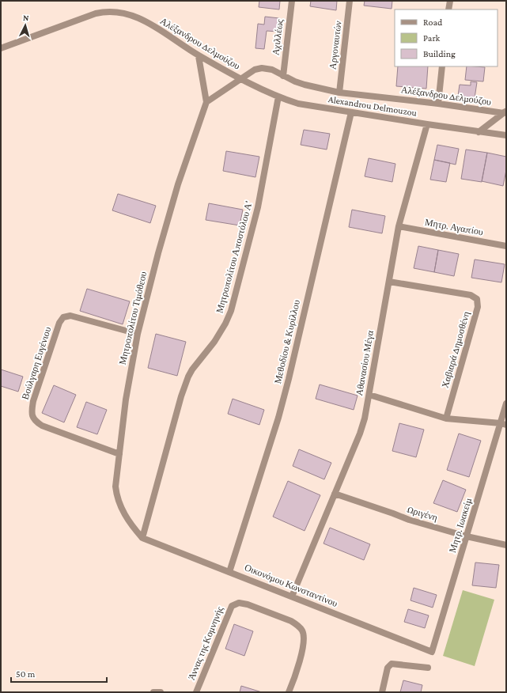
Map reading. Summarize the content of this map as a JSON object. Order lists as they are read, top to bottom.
{
  "streets": {
    "street": [
      "Αχιλλέως",
      "Αλέξανδρου Δελμούζου",
      "Αργοναυτών",
      "Alexandrou Delmouzou",
      "Μητρ. Αγαπίου",
      "Μητροπολίτου Αποστόλου Α'",
      "Μητροπολίτου Τιμόθεου",
      "Μεθοδίου & Κυρίλλου",
      "Χαβιαρά Δημοσθένη",
      "Βούλγαρη Ευγένιου",
      "Αθανασίου Μέγα",
      "Ωριγένη",
      "Μητρ. Ιωακείμ",
      "Οικονόμου Κωνσταντίνου",
      "Άννας της Κομνηνής"
    ]
  },
  "crossings": [
    ["Αχιλλέως", "Αλέξανδρου Δελμούζου"],
    ["Αλέξανδρου Δελμούζου", "Αργοναυτών"],
    ["Αλέξανδρου Δελμούζου", "Alexandrou Delmouzou"],
    ["Alexandrou Delmouzou", "Μητροπολίτου Αποστόλου Α'"],
    ["Alexandrou Delmouzou", "Μεθοδίου & Κυρίλλου"],
    ["Alexandrou Delmouzou", "Αθανασίου Μέγα"],
    ["Μητρ. Αγαπίου", "Αθανασίου Μέγα"],
    ["Μητροπολίτου Αποστόλου Α'", "Μητροπολίτου Τιμόθεου"],
    ["Μητροπολίτου Αποστόλου Α'", "Οικονόμου Κωνσταντίνου"],
    ["Μητροπολίτου Τιμόθεου", "Βούλγαρη Ευγένιου"],
    ["Μητροπολίτου Τιμόθεου", "Οικονόμου Κωνσταντίνου"],
    ["Μεθοδίου & Κυρίλλου", "Οικονόμου Κωνσταντίνου"],
    ["Χαβιαρά Δημοσθένη", "Αθανασίου Μέγα"],
    ["Αθανασίου Μέγα", "Ωριγένη"],
    ["Αθανασίου Μέγα", "Οικονόμου Κωνσταντίνου"],
    ["Ωριγένη", "Μητρ. Ιωακείμ"],
    ["Μητρ. Ιωακείμ", "Οικονόμου Κωνσταντίνου"]
  ],
  "legend": ["Road", "Park", "Building"],
  "scale_bar": "50 m",
  "north": "top"
}
